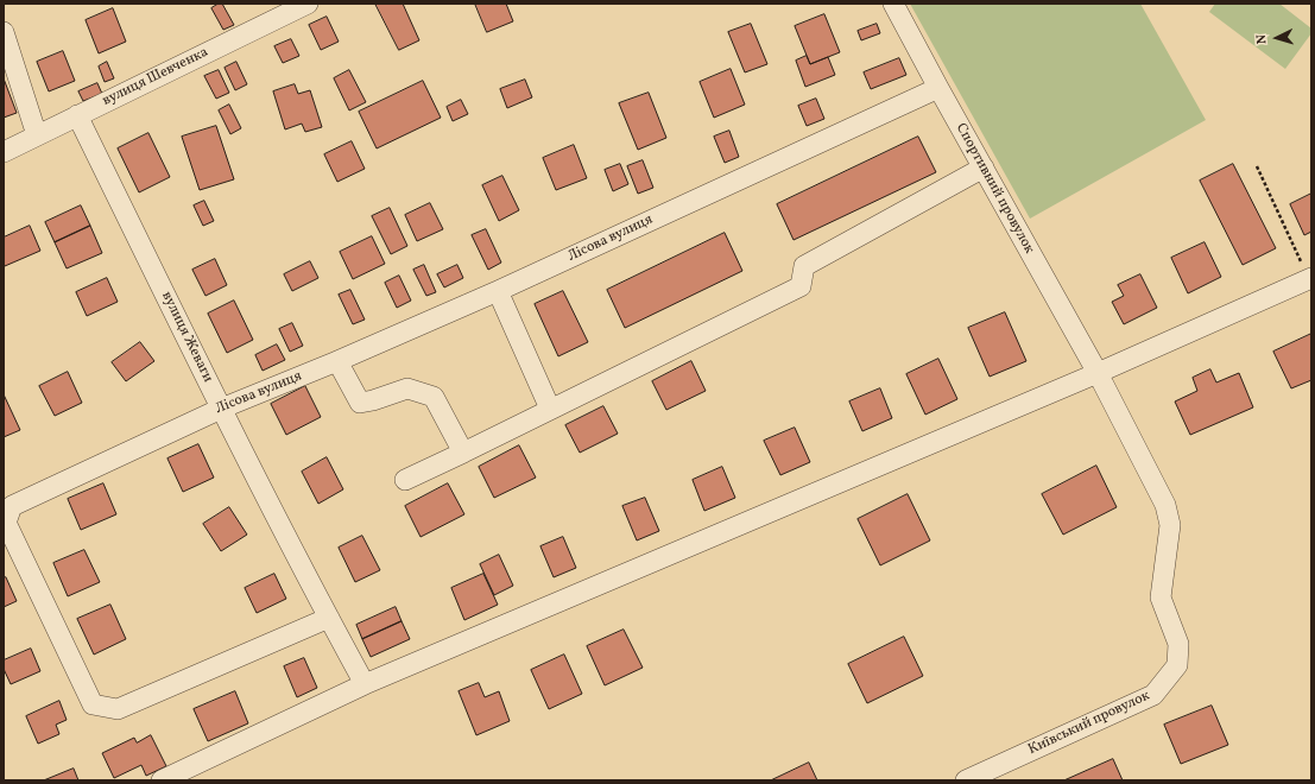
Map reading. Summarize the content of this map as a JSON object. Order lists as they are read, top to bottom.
{
  "streets": {
    "street": [
      "вулиця Шевченка",
      "Спортивний провулок",
      "Лісова вулиця",
      "вулиця Жеваги",
      "Київський провулок"
    ]
  },
  "crossings": [
    ["вулиця Шевченка", "вулиця Жеваги"],
    ["Спортивний провулок", "Лісова вулиця"],
    ["Спортивний провулок", "Київський провулок"],
    ["Лісова вулиця", "вулиця Жеваги"]
  ],
  "north": "left"
}
